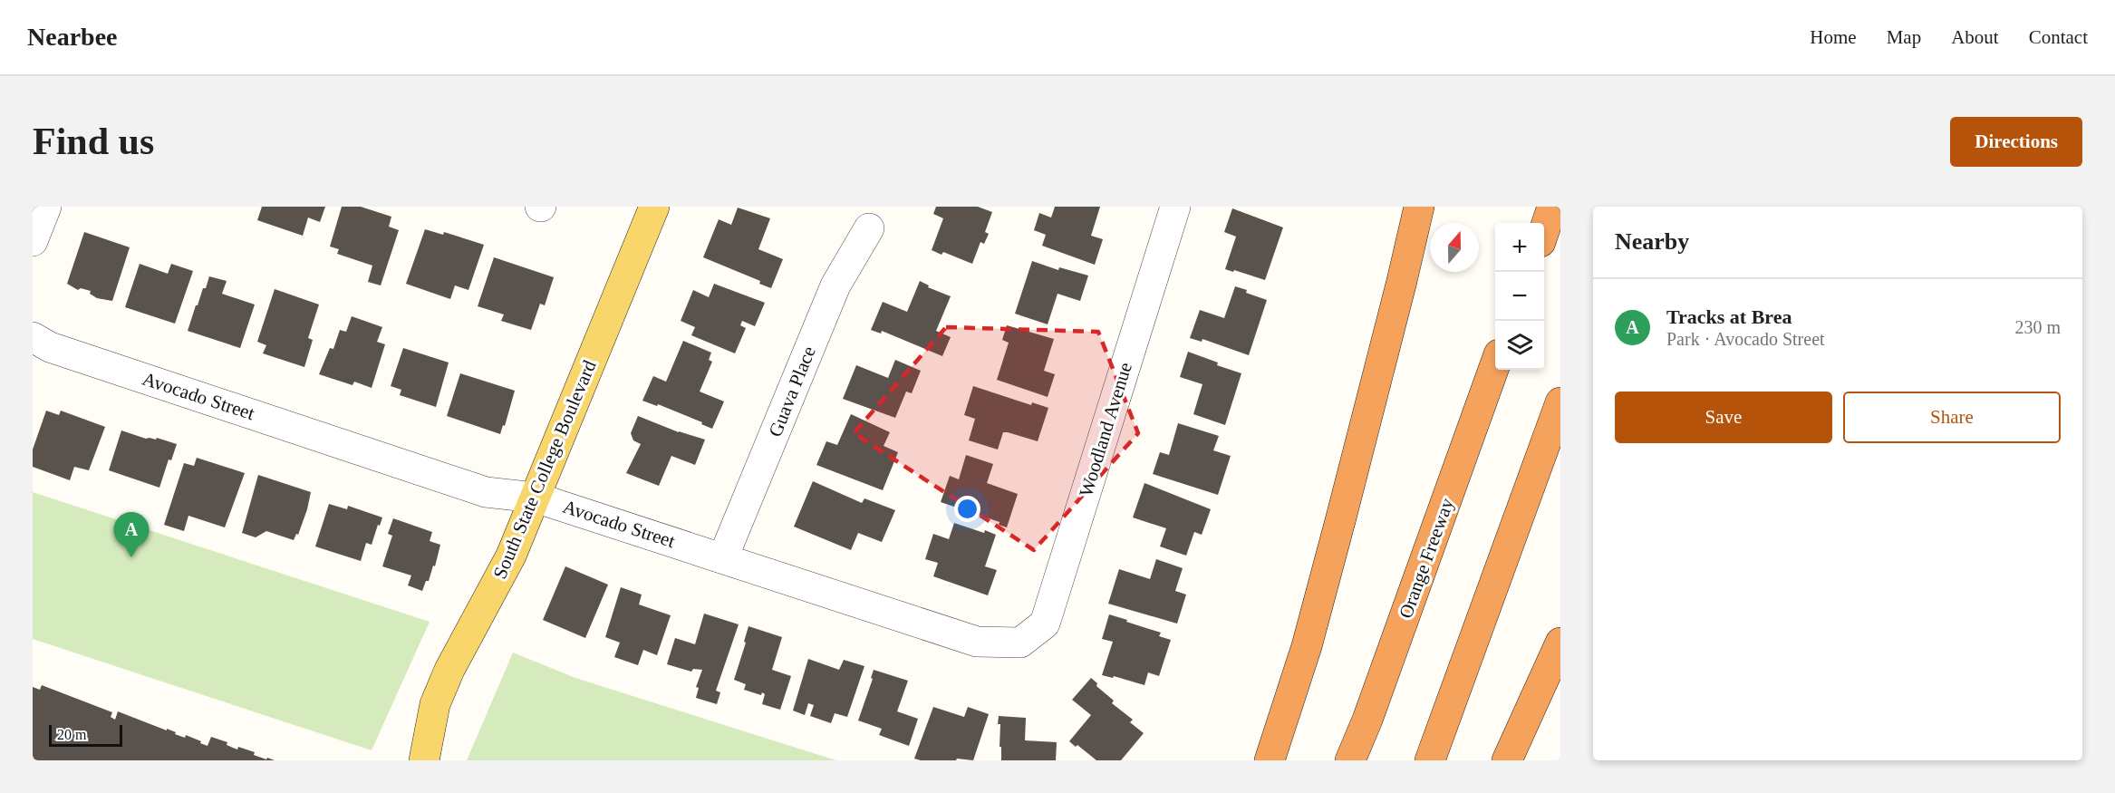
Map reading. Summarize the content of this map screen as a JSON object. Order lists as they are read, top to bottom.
{
  "streets": {
    "highway": ["Orange Freeway"],
    "main road": ["South State College Boulevard"],
    "street": ["Guava Place", "Avocado Street", "Woodland Avenue"]
  },
  "crossings": [
    ["Guava Place", "Avocado Street"],
    ["Avocado Street", "Woodland Avenue"],
    ["Avocado Street", "South State College Boulevard"]
  ],
  "scale_bar": "20 m",
  "north": "top",
  "page": {
    "header": "Nearbee",
    "nav": [
      "Home",
      "Map",
      "About",
      "Contact"
    ],
    "buttons": [
      "Directions",
      ["Save", "Share"]
    ],
    "title": "Find us",
    "heading": "Nearby",
    "map_buttons": ["+", "−"],
    "list": [
      {
        "mark": "A",
        "name": "Tracks at Brea",
        "note": "Park · Avocado Street",
        "value": "230 m"
      }
    ],
    "pins": "A",
    "scale": "20 m"
  }
}
